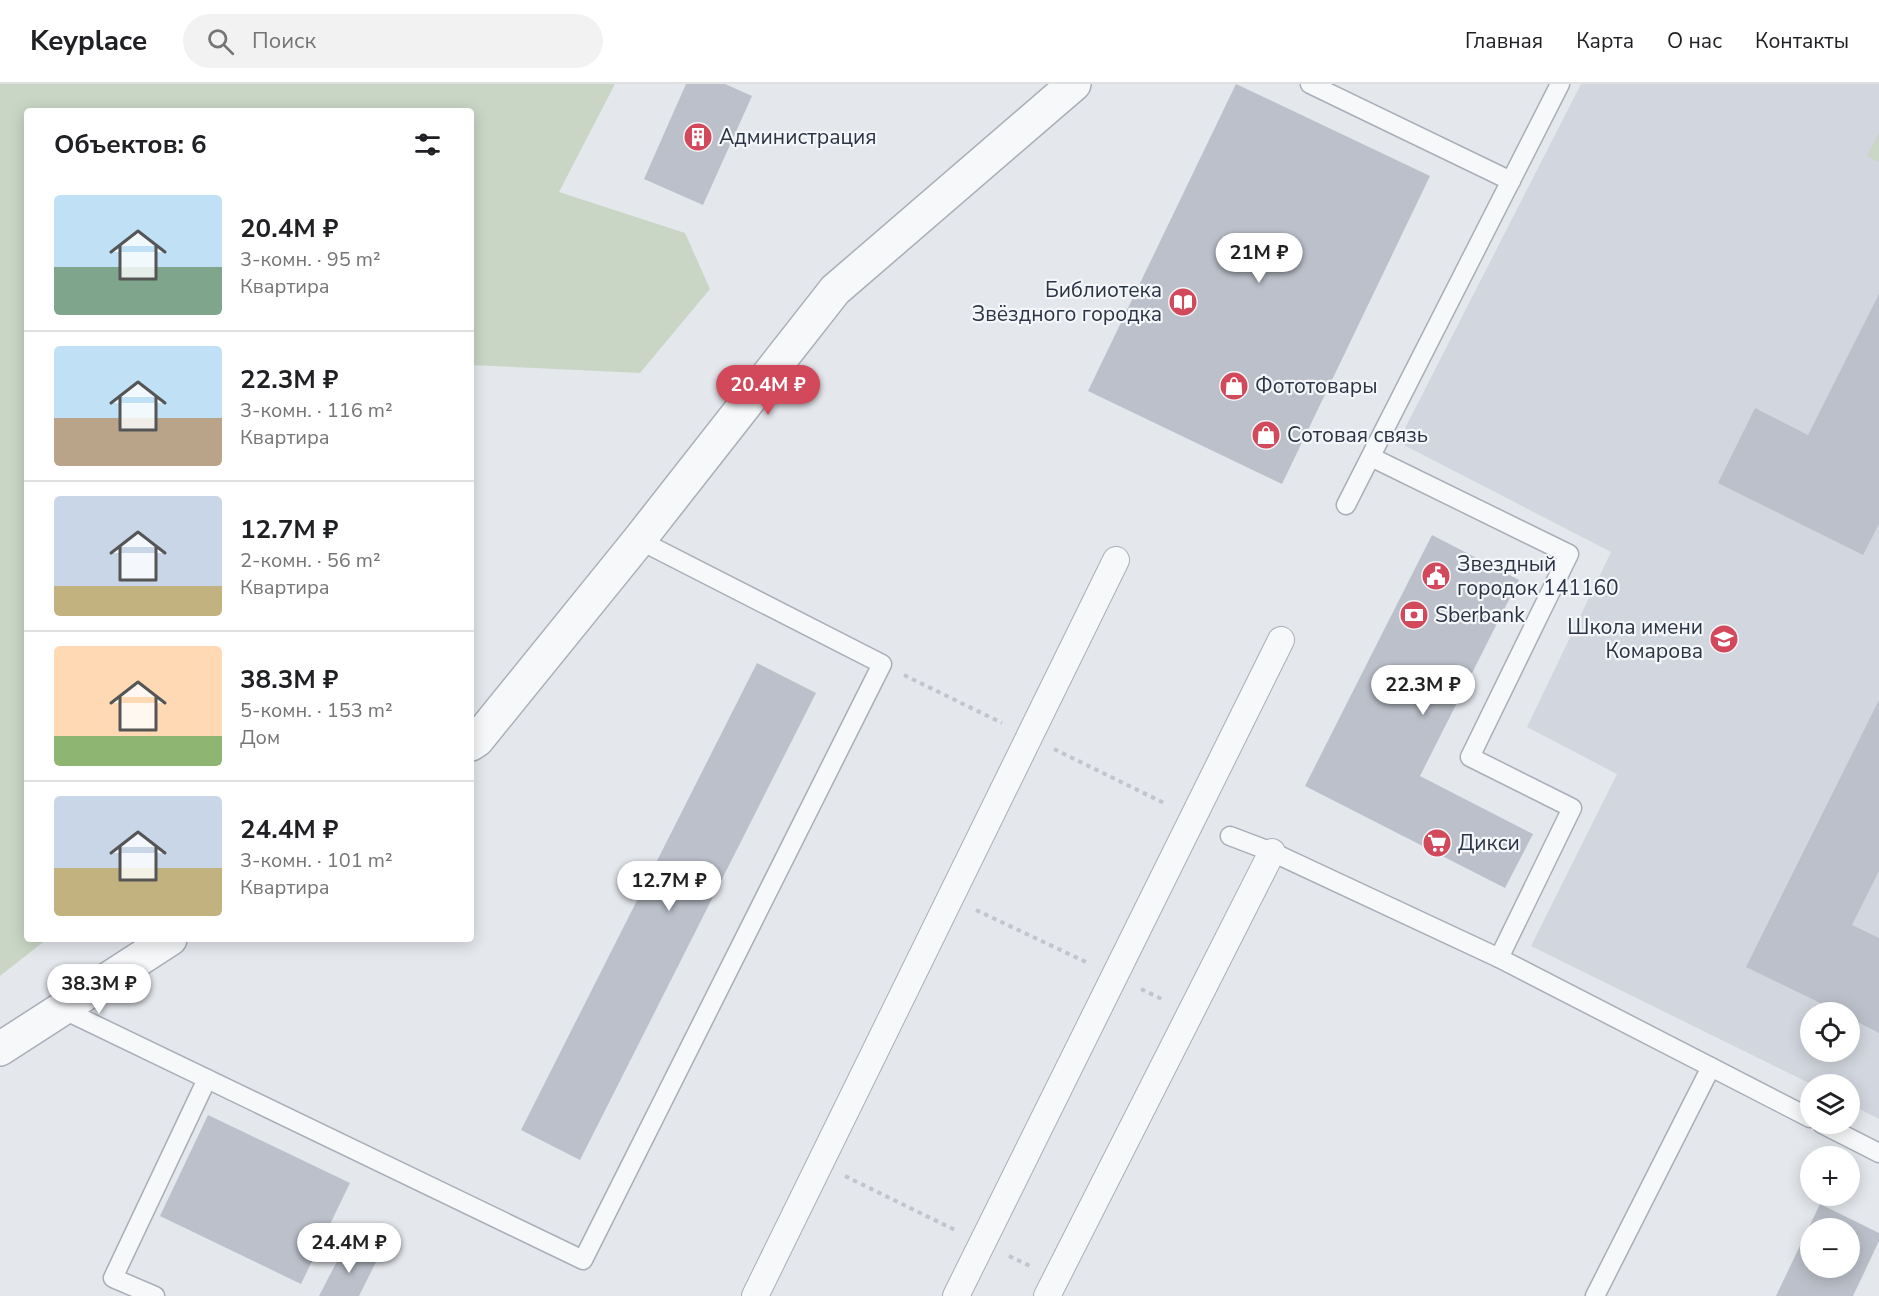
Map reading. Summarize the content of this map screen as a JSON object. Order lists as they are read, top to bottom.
{
  "places": {
    "building": ["Администрация"],
    "library": ["Библиотека Звёздного городка"],
    "shop": ["Фототовары", "Сотовая связь"],
    "public building": ["Звездный городок 141160"],
    "bank": ["Sberbank"],
    "school or university": ["Школа имени Комарова"],
    "supermarket": ["Дикси"]
  },
  "page": {
    "header": "Keyplace",
    "search": "Поиск",
    "nav": [
      "Главная",
      "Карта",
      "О нас",
      "Контакты"
    ],
    "heading": "Объектов: 6",
    "list": [
      {
        "name": "20.4M ₽",
        "note": "3-комн. · 95 m² · Квартира"
      },
      {
        "name": "22.3M ₽",
        "note": "3-комн. · 116 m² · Квартира"
      },
      {
        "name": "12.7M ₽",
        "note": "2-комн. · 56 m² · Квартира"
      },
      {
        "name": "38.3M ₽",
        "note": "5-комн. · 153 m² · Дом"
      },
      {
        "name": "24.4M ₽",
        "note": "3-комн. · 101 m² · Квартира"
      }
    ],
    "price": [
      "21M ₽",
      "20.4M ₽",
      "22.3M ₽",
      "12.7M ₽",
      "38.3M ₽",
      "24.4M ₽"
    ],
    "map_buttons": ["+", "−"]
  }
}
